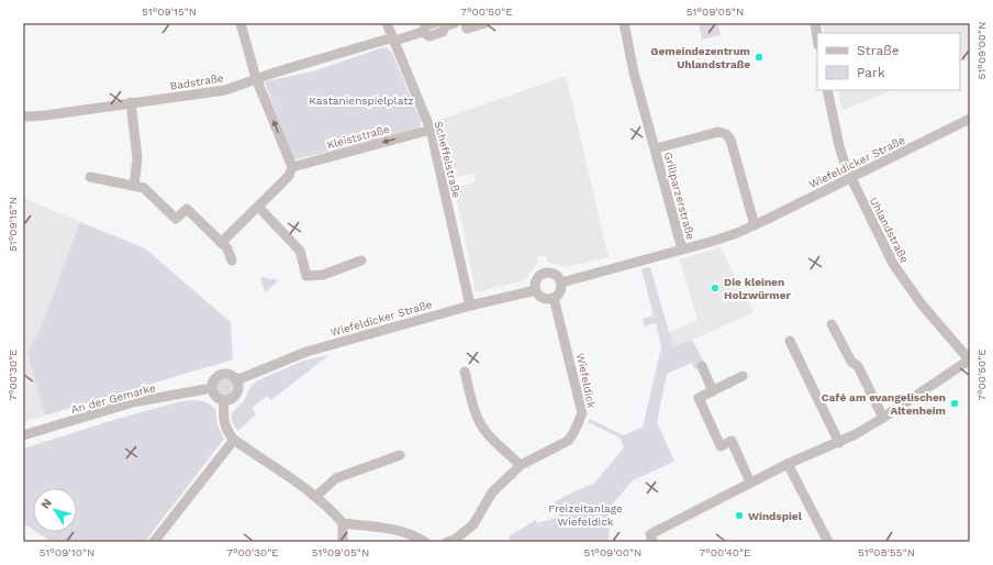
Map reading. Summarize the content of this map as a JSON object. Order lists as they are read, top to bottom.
{
  "streets": {
    "street": [
      "Badstraße",
      "Kleiststraße",
      "Scheffelstraße",
      "Wiefeldicker Straße",
      "Grillparzerstraße",
      "Uhlandstraße",
      "Wiefeldick",
      "An der Gemarke"
    ]
  },
  "crossings": [
    ["Badstraße", "Scheffelstraße"],
    ["Kleiststraße", "Scheffelstraße"],
    ["Scheffelstraße", "Wiefeldicker Straße"],
    ["Wiefeldicker Straße", "Grillparzerstraße"],
    ["Wiefeldicker Straße", "Uhlandstraße"],
    ["Wiefeldicker Straße", "Wiefeldick"],
    ["Wiefeldicker Straße", "An der Gemarke"]
  ],
  "one_way": ["Kleiststraße"],
  "parks": ["Kastanienspielplatz", "Freizeitanlage Wiefeldick"],
  "places": [
    "Gemeindezentrum Uhlandstraße",
    "Die kleinen Holzwürmer",
    "Café am evangelischen Altenheim",
    "Windspiel"
  ],
  "legend": ["Straße", "Park"],
  "north": "top left",
  "coordinates": [
    "51°09'15\"N",
    "7°00'50\"E",
    "51°09'05\"N",
    "51°09'00\"N",
    "7°00'30\"E",
    "51°09'10\"N",
    "7°00'40\"E",
    "51°08'55\"N"
  ]
}
